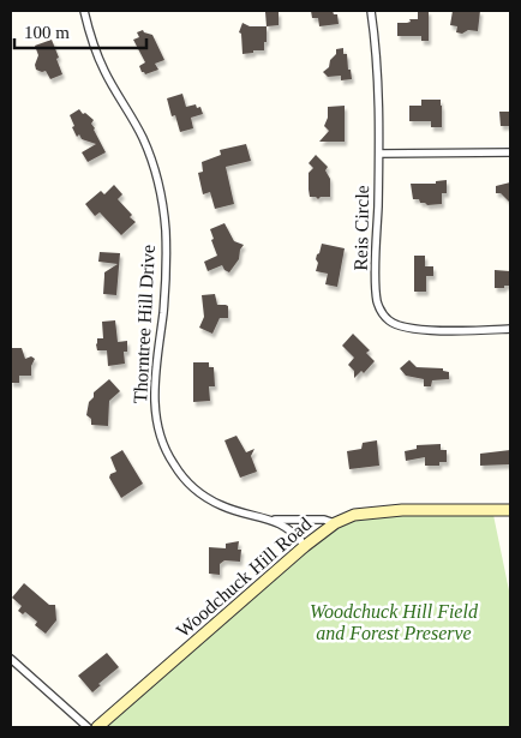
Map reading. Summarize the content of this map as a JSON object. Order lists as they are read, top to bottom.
{
  "streets": {
    "street": ["Reis Circle", "Thorntree Hill Drive", "Woodchuck Hill Road"]
  },
  "crossings": [
    ["Thorntree Hill Drive", "Woodchuck Hill Road"]
  ],
  "parks": ["Woodchuck Hill Field and Forest Preserve"],
  "scale_bar": "100 m"
}
